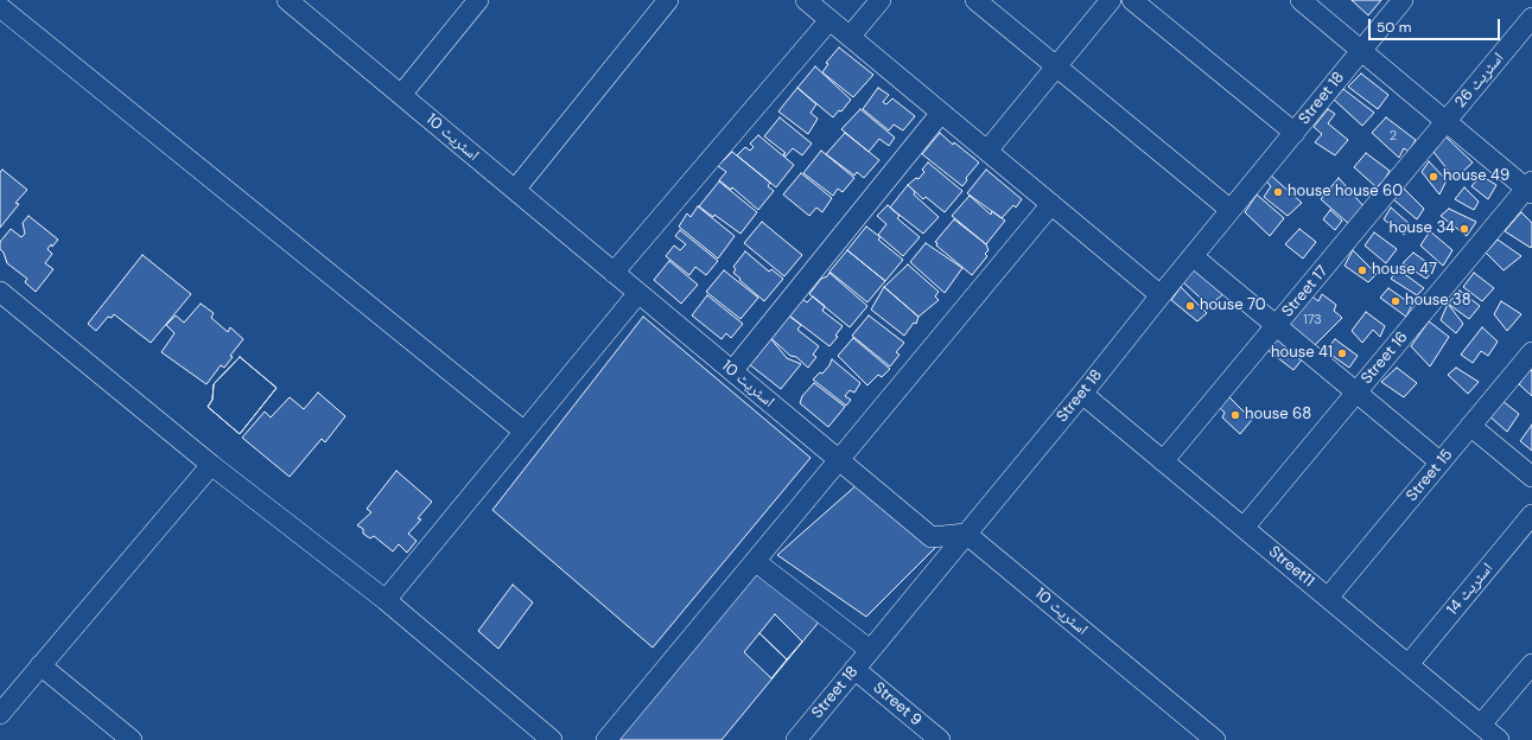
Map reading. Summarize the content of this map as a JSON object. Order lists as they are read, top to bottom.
{
  "streets": {
    "street": [
      "اسٹریٹ 26",
      "Street 18",
      "اسٹریٹ 10",
      "Street 17",
      "Street 16",
      "Street 15",
      "Street11",
      "اسٹریٹ 14",
      "Street 9"
    ]
  },
  "crossings": [
    ["اسٹریٹ 26", "Street 17"],
    ["Street 18", "اسٹریٹ 10"],
    ["Street 18", "Street11"],
    ["Street 18", "Street 9"],
    ["Street 17", "Street11"],
    ["Street 16", "Street11"],
    ["Street 15", "Street11"],
    ["Street11", "اسٹریٹ 14"]
  ],
  "places": [
    "house 49",
    "house house 60",
    "house 34",
    "house 47",
    "house 38",
    "house 70",
    "house 41",
    "house 68"
  ],
  "house_numbers": ["2", "173"],
  "scale_bar": "50 m"
}
